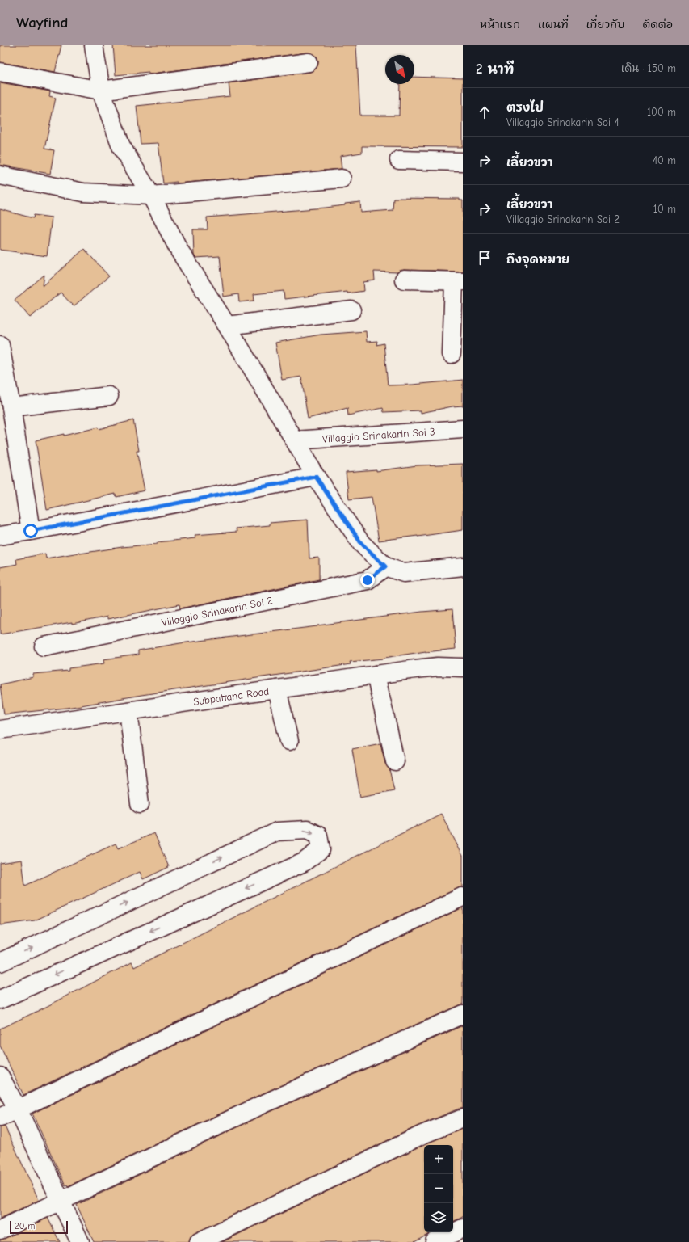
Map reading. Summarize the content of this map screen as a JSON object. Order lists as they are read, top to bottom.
{
  "streets": {
    "street": ["Villaggio Srinakarin Soi 3", "Villaggio Srinakarin Soi 2", "Subpattana Road"]
  },
  "scale_bar": "20 m",
  "north": "bottom right",
  "page": {
    "header": "Wayfind",
    "nav": [
      "หน้าแรก",
      "แผนที่",
      "เกี่ยวกับ",
      "ติดต่อ"
    ],
    "heading": ["2 นาที", "เดิน · 150 m"],
    "list": [
      ["ตรงไป", "Villaggio Srinakarin Soi 4", "100 m"],
      ["เลี้ยวขวา", "40 m"],
      ["เลี้ยวขวา", "Villaggio Srinakarin Soi 2", "10 m"],
      "ถึงจุดหมาย"
    ],
    "map_buttons": ["+", "−"],
    "scale": "20 m"
  }
}
